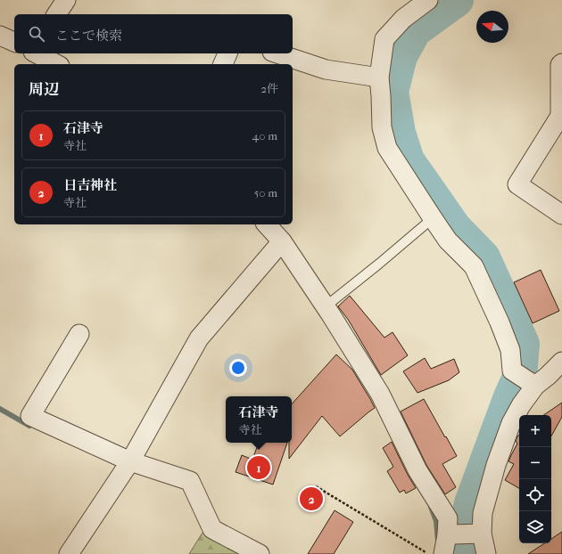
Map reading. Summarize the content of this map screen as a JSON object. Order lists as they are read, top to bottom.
{
  "north": "left",
  "page": {
    "search": "ここで検索",
    "heading": ["周辺", "2件"],
    "list": [
      {
        "mark": "1",
        "name": "石津寺",
        "note": "寺社",
        "value": "40 m"
      },
      {
        "mark": "2",
        "name": "日吉神社",
        "note": "寺社",
        "value": "50 m"
      }
    ],
    "popup": ["石津寺", "寺社"],
    "map_buttons": ["+", "−"],
    "pins": ["1", "2"]
  }
}
